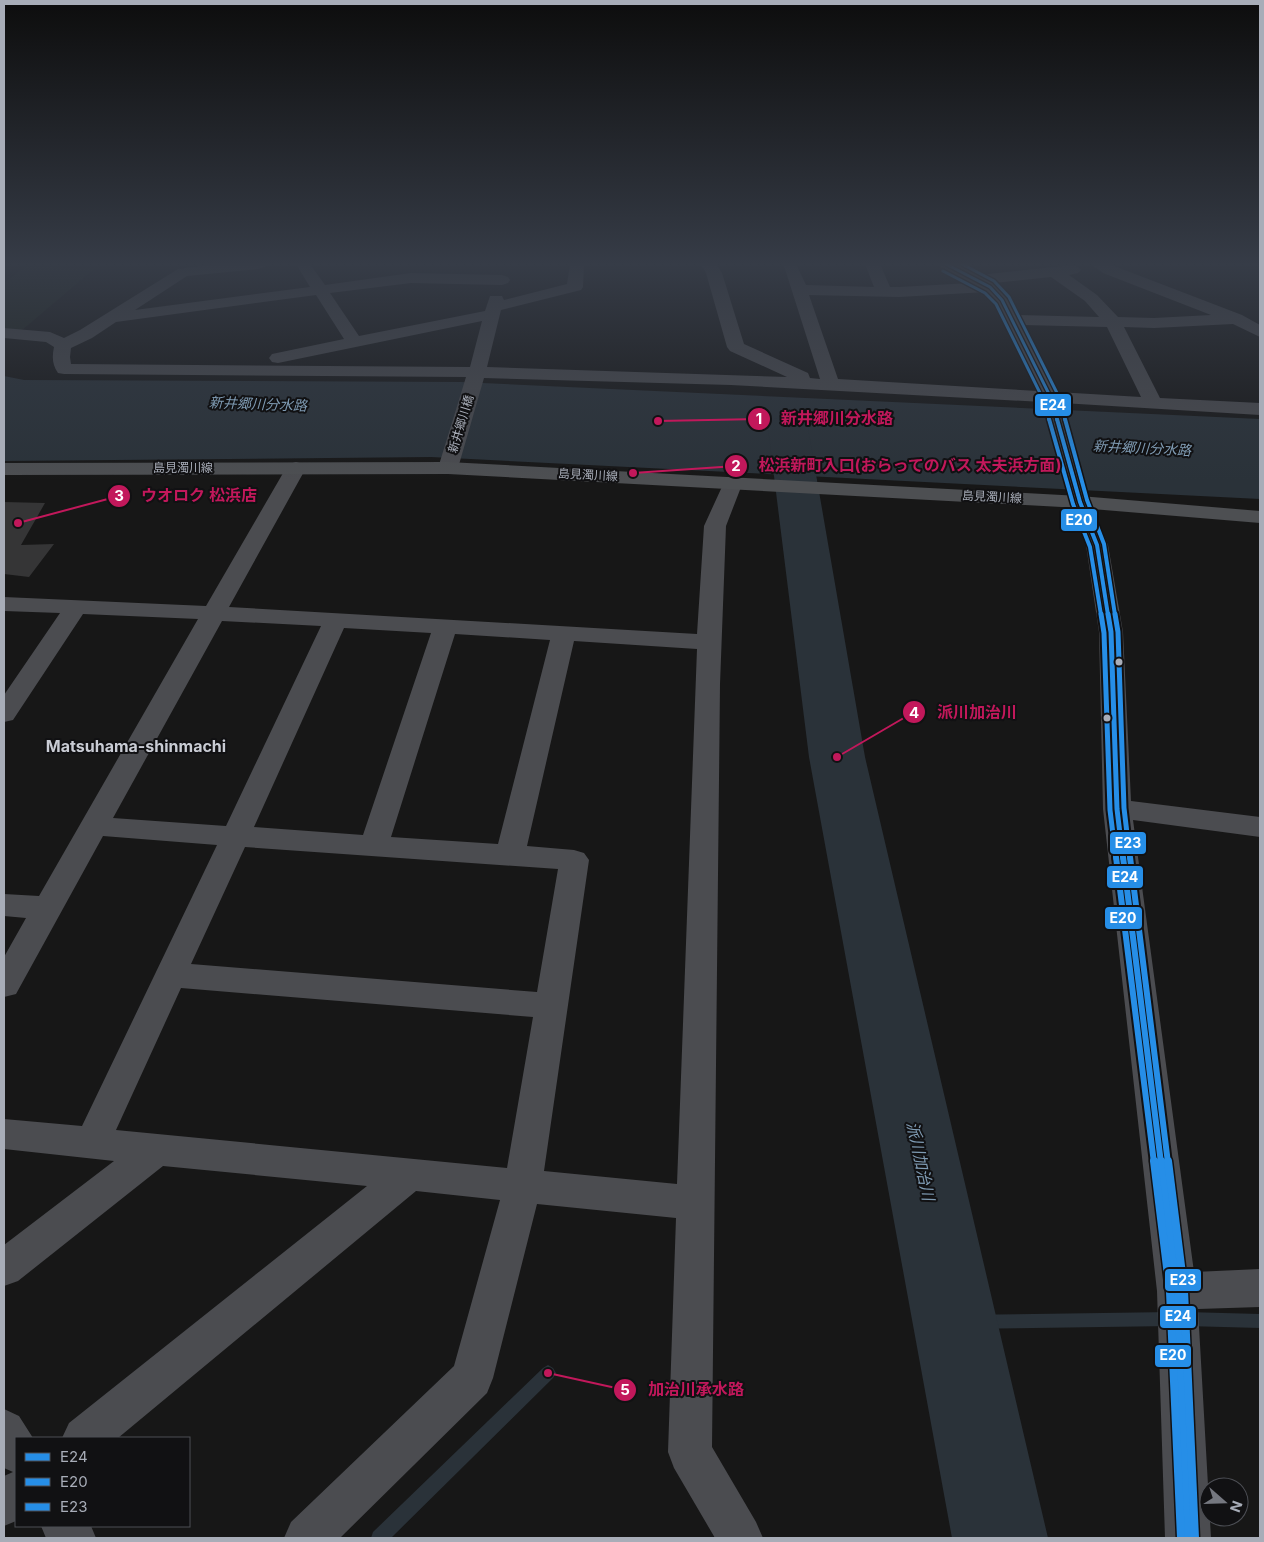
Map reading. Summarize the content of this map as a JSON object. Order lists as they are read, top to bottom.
{
  "streets": {
    "main road": ["島見濁川線"],
    "street": ["新井郷川橋"]
  },
  "crossings": [
    ["新井郷川橋", "島見濁川線"]
  ],
  "districts": ["Matsuhama-shinmachi"],
  "water": ["新井郷川分水路", "派川加治川"],
  "places": [
    "新井郷川分水路",
    "松浜新町入口(おらってのバス 太夫浜方面)",
    "ウオロク 松浜店",
    "派川加治川",
    "加治川承水路"
  ],
  "lines": ["transit line E24", "transit line E20", "transit line E23"],
  "legend": ["E24", "E20", "E23"],
  "north": "right"
}
